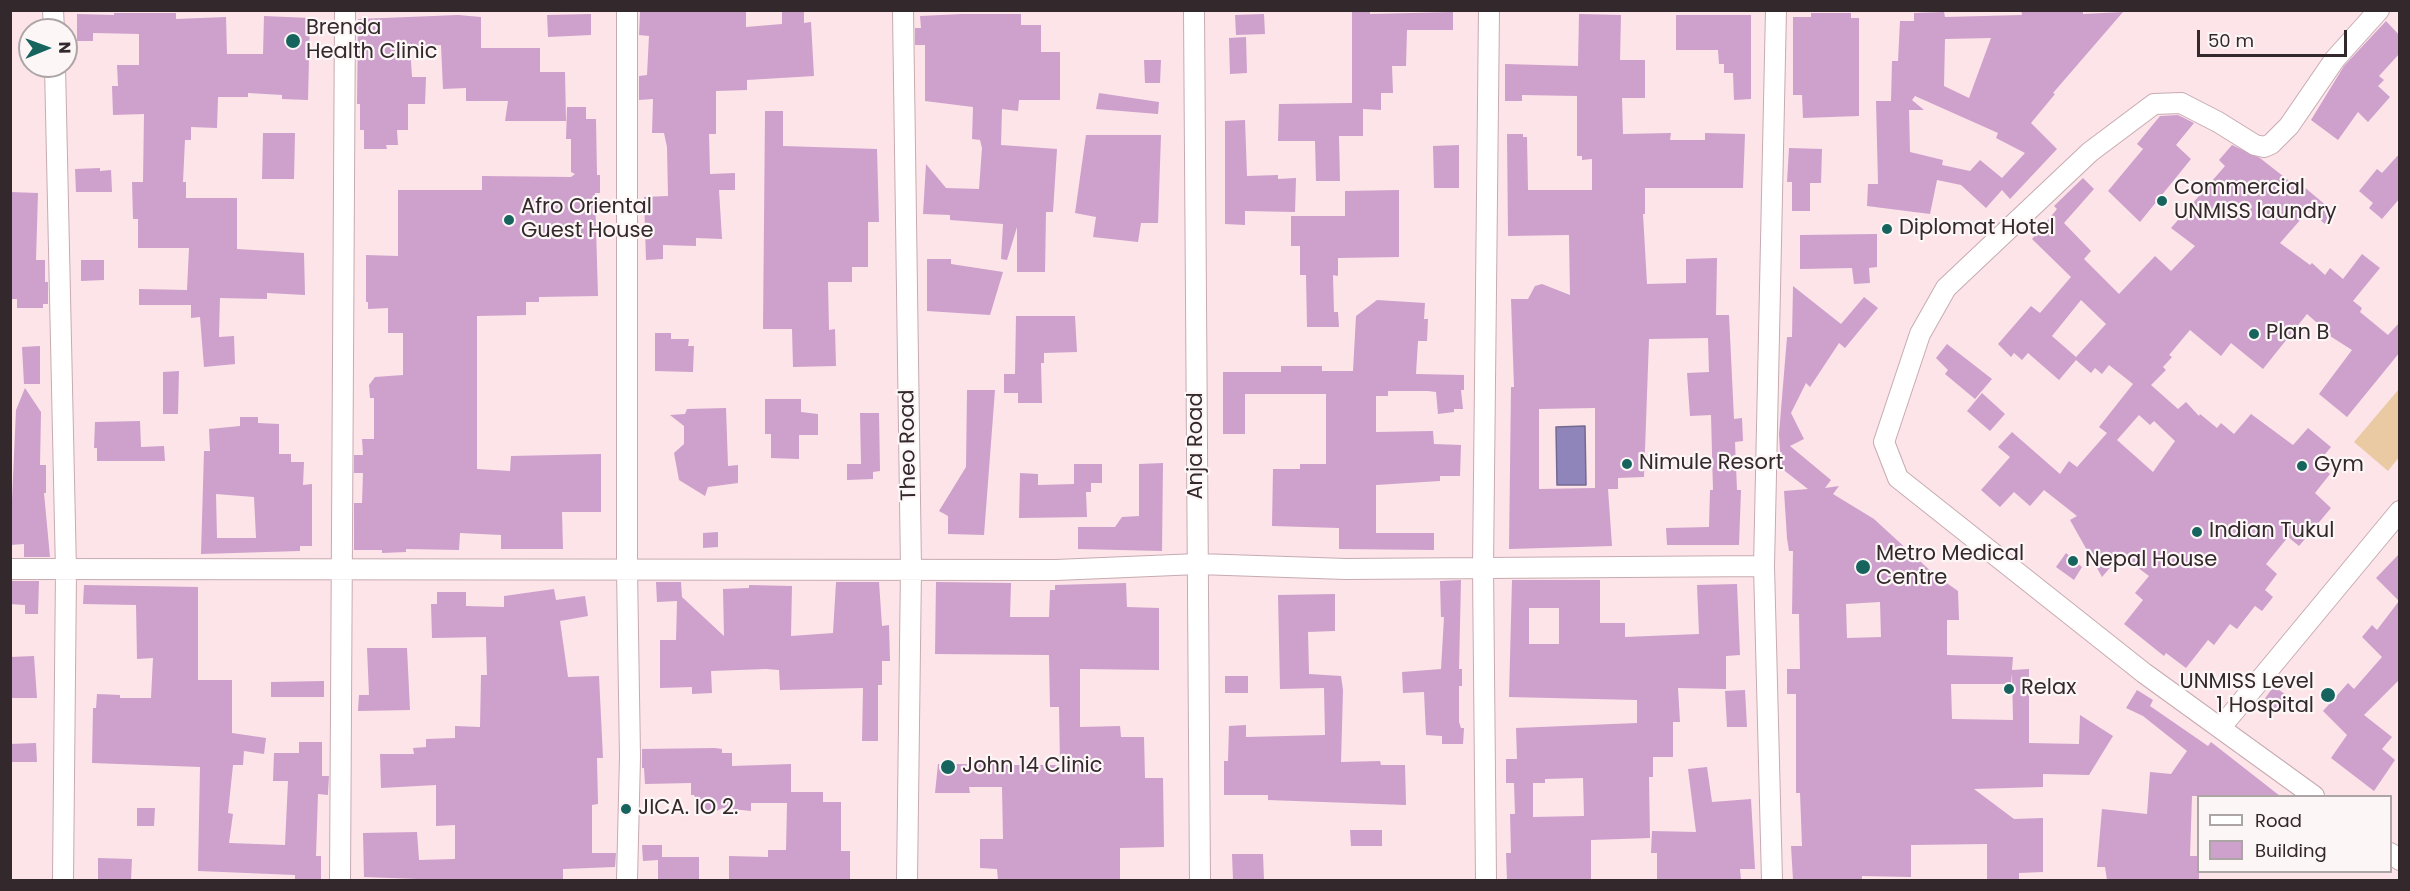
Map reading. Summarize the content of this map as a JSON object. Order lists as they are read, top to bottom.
{
  "streets": {
    "street": ["Theo Road", "Anja Road"]
  },
  "places": [
    "Brenda Health Clinic",
    "Commercial UNMISS laundry",
    "Afro Oriental Guest House",
    "Diplomat Hotel",
    "Plan B",
    "Nimule Resort",
    "Gym",
    "Indian Tukul",
    "Nepal House",
    "Metro Medical Centre",
    "Relax",
    "UNMISS Level 1 Hospital",
    "John 14 Clinic",
    "JICA. IO 2."
  ],
  "legend": ["Road", "Building"],
  "scale_bar": "50 m",
  "north": "right"
}
